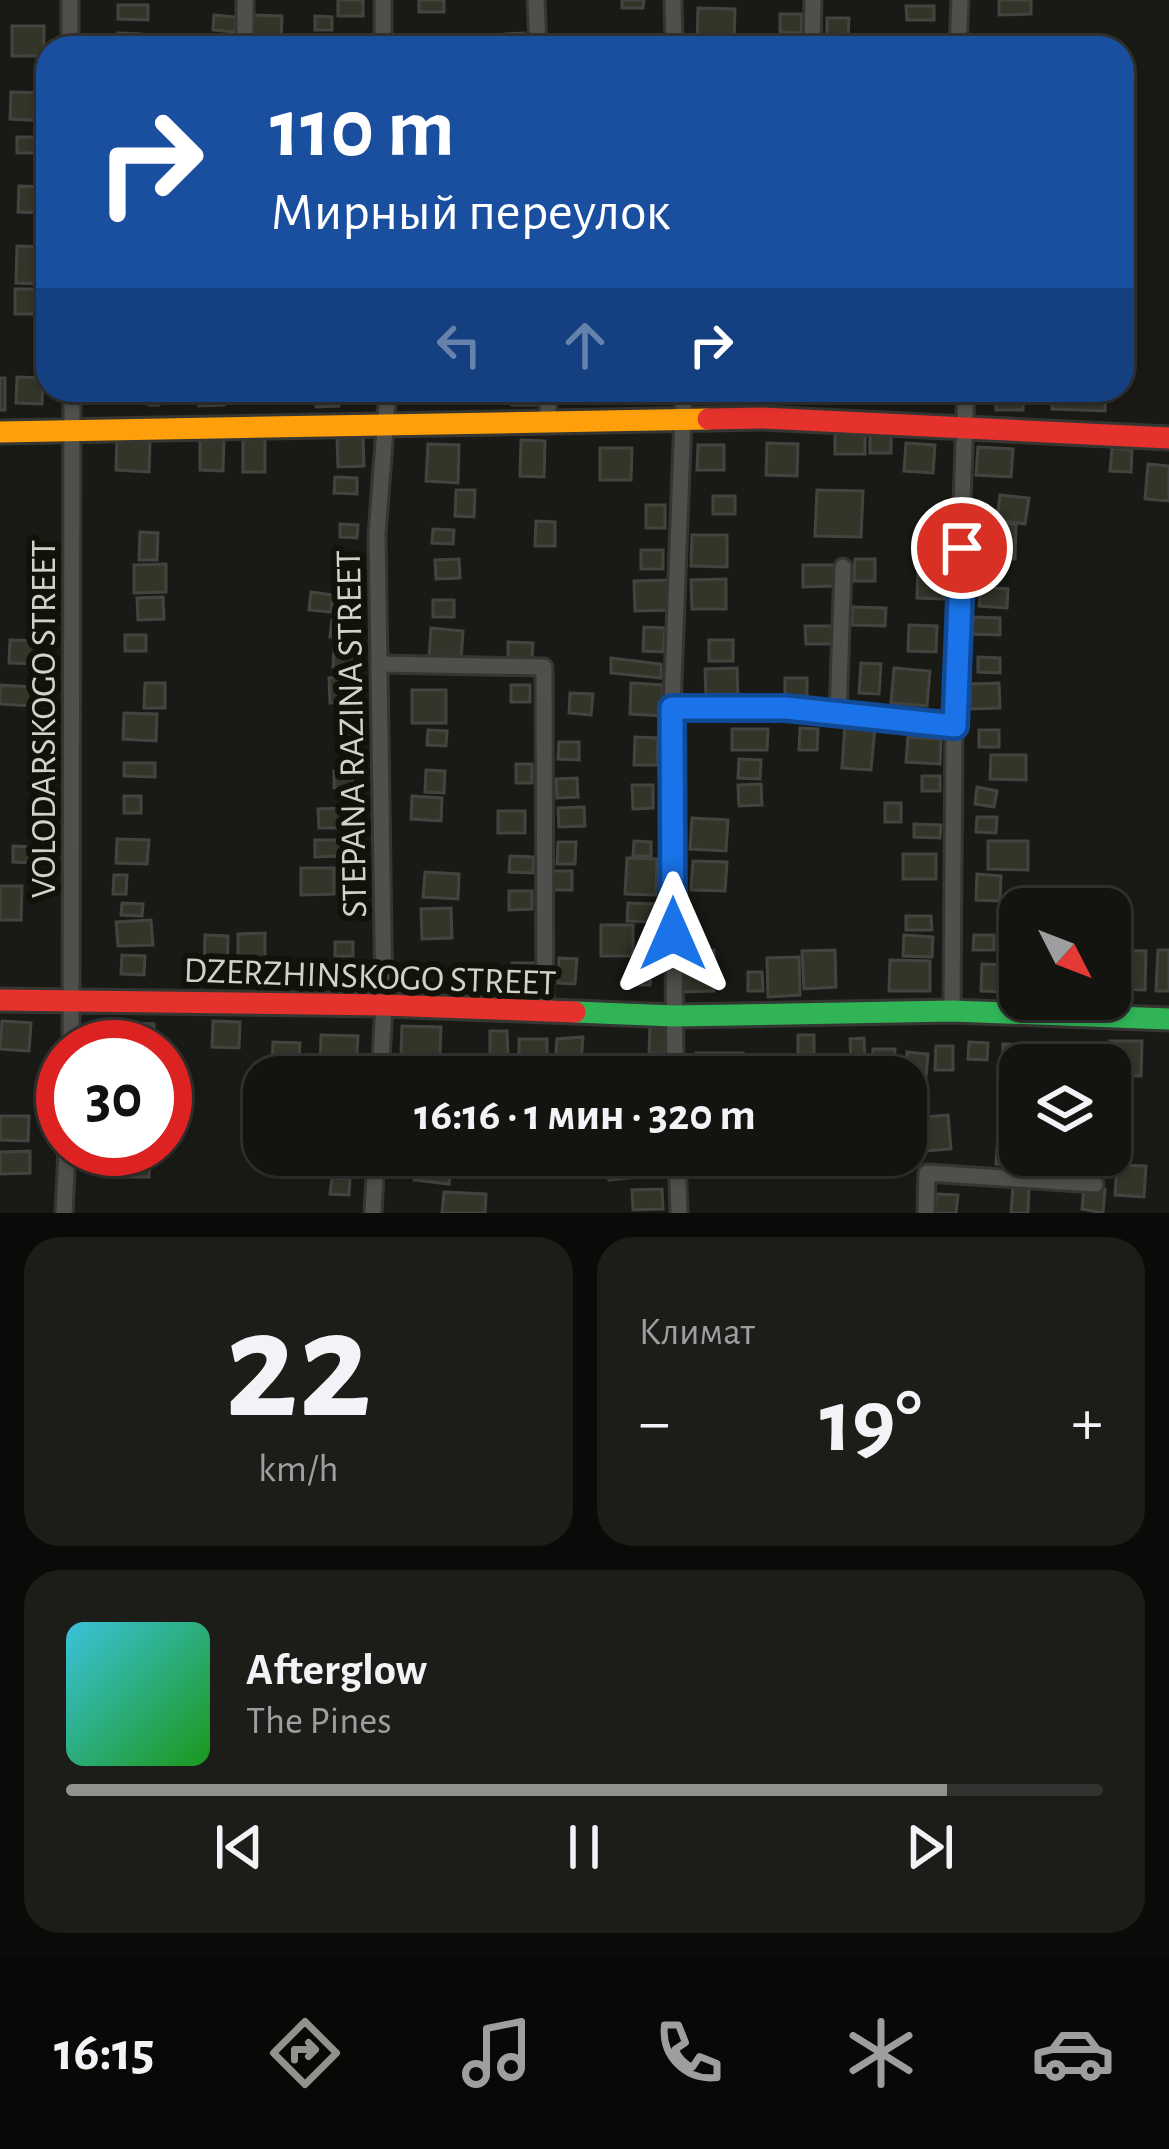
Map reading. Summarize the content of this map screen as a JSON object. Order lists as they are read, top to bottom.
{
  "streets": {
    "street": ["VOLODARSKOGO STREET", "STEPANA RAZINA STREET", "DZERZHINSKOGO STREET"]
  },
  "crossings": [
    ["VOLODARSKOGO STREET", "DZERZHINSKOGO STREET"],
    ["STEPANA RAZINA STREET", "DZERZHINSKOGO STREET"]
  ],
  "north": "bottom right",
  "page": {
    "turn": ["110 m", "Мирный переулок"],
    "limit": "30",
    "trip": "16:16 · 1 мин · 320 m",
    "tile": [
      ["22", "km/h"],
      "Климат"
    ],
    "heat": ["−", "19°", "+"],
    "song": ["Afterglow", "The Pines"],
    "tabs": "16:15"
  }
}
